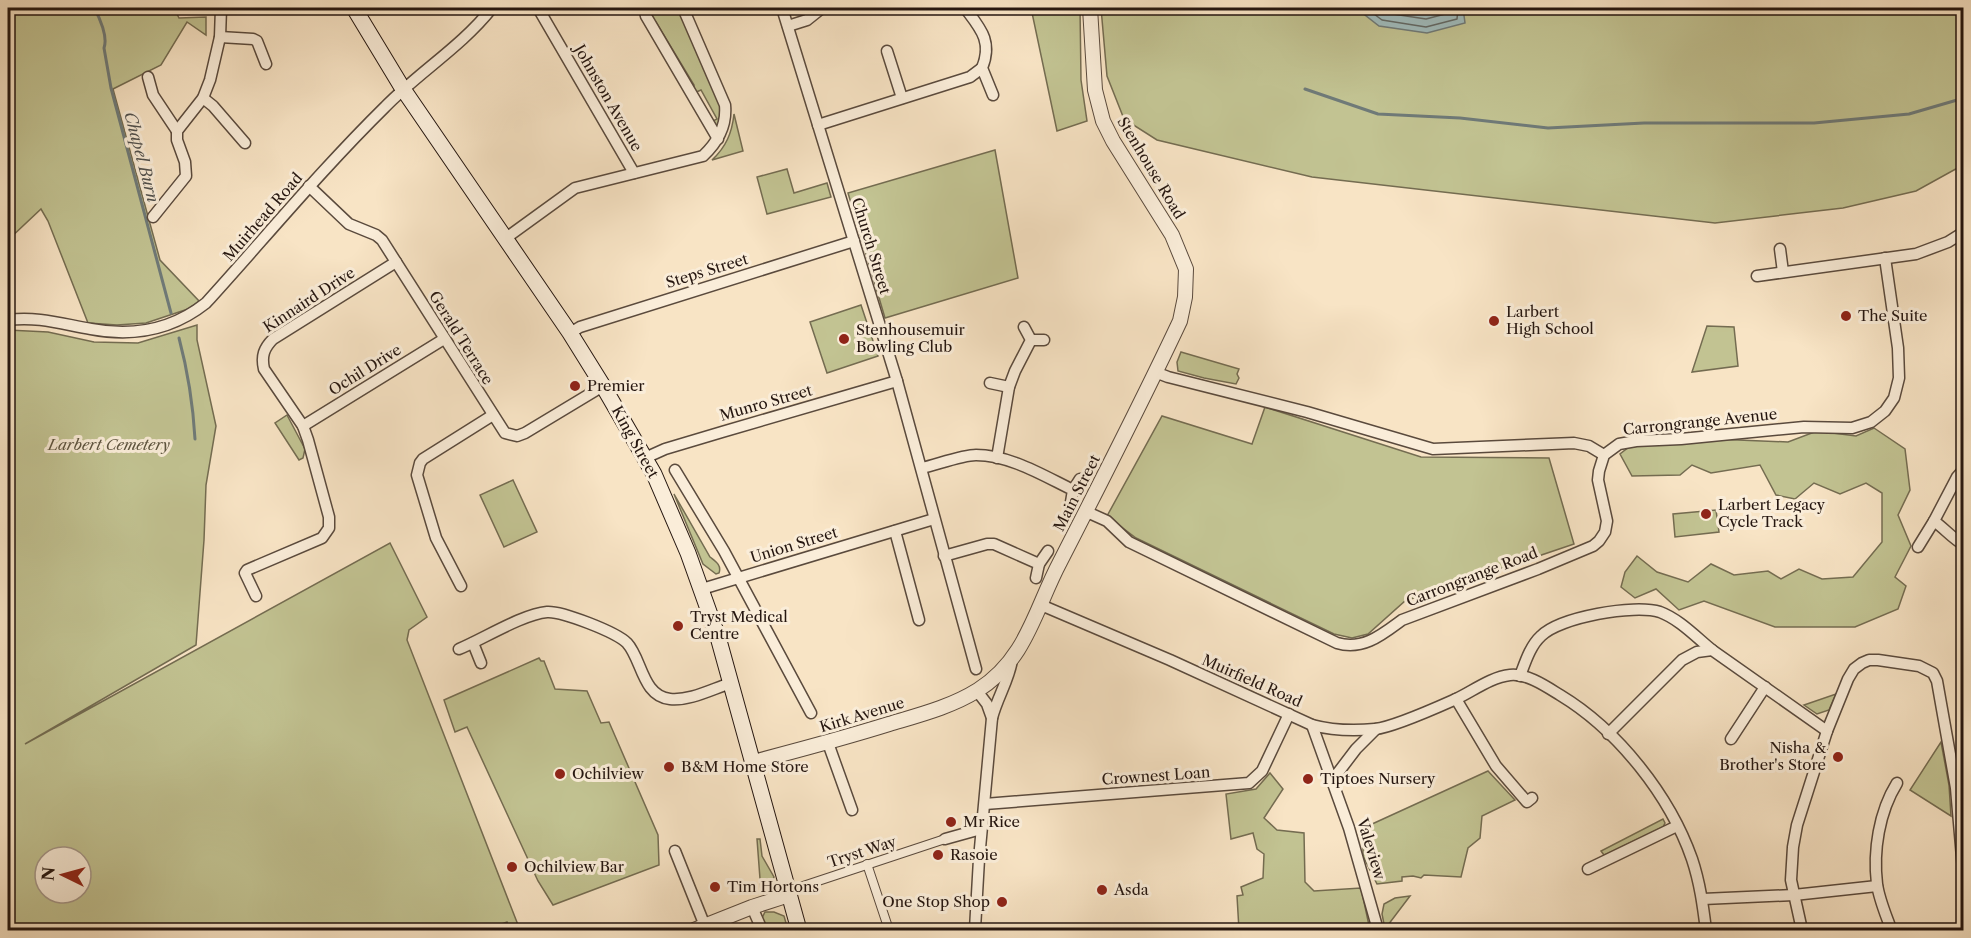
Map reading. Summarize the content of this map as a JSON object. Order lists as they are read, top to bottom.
{
  "streets": {
    "main road": ["King Street"],
    "street": [
      "Johnston Avenue",
      "Stenhouse Road",
      "Muirhead Road",
      "Church Street",
      "Steps Street",
      "Kinnaird Drive",
      "Gerald Terrace",
      "Ochil Drive",
      "Munro Street",
      "Carrongrange Avenue",
      "Main Street",
      "Union Street",
      "Carrongrange Road",
      "Muirfield Road",
      "Kirk Avenue",
      "Crownest Loan",
      "Valeview",
      "Tryst Way"
    ]
  },
  "crossings": [
    ["Stenhouse Road", "Main Street"],
    ["Muirhead Road", "Gerald Terrace"],
    ["Muirhead Road", "King Street"],
    ["Church Street", "Steps Street"],
    ["Church Street", "Munro Street"],
    ["Church Street", "Union Street"],
    ["Steps Street", "King Street"],
    ["Kinnaird Drive", "Gerald Terrace"],
    ["Kinnaird Drive", "Ochil Drive"],
    ["Gerald Terrace", "Ochil Drive"],
    ["Gerald Terrace", "King Street"],
    ["Munro Street", "King Street"],
    ["Carrongrange Avenue", "Carrongrange Road"],
    ["King Street", "Union Street"],
    ["King Street", "Kirk Avenue"],
    ["King Street", "Tryst Way"],
    ["Main Street", "Carrongrange Road"],
    ["Main Street", "Muirfield Road"],
    ["Main Street", "Kirk Avenue"],
    ["Main Street", "Crownest Loan"],
    ["Muirfield Road", "Crownest Loan"],
    ["Muirfield Road", "Valeview"]
  ],
  "water": ["Chapel Burn"],
  "parks": ["Larbert Cemetery"],
  "places": [
    "The Suite",
    "Larbert High School",
    "Stenhousemuir Bowling Club",
    "Premier",
    "Larbert Legacy Cycle Track",
    "Tryst Medical Centre",
    "Nisha & Brother's Store",
    "B&M Home Store",
    "Ochilview",
    "Tiptoes Nursery",
    "Mr Rice",
    "Rasoie",
    "Ochilview Bar",
    "Tim Hortons",
    "Asda",
    "One Stop Shop"
  ],
  "north": "left"
}
